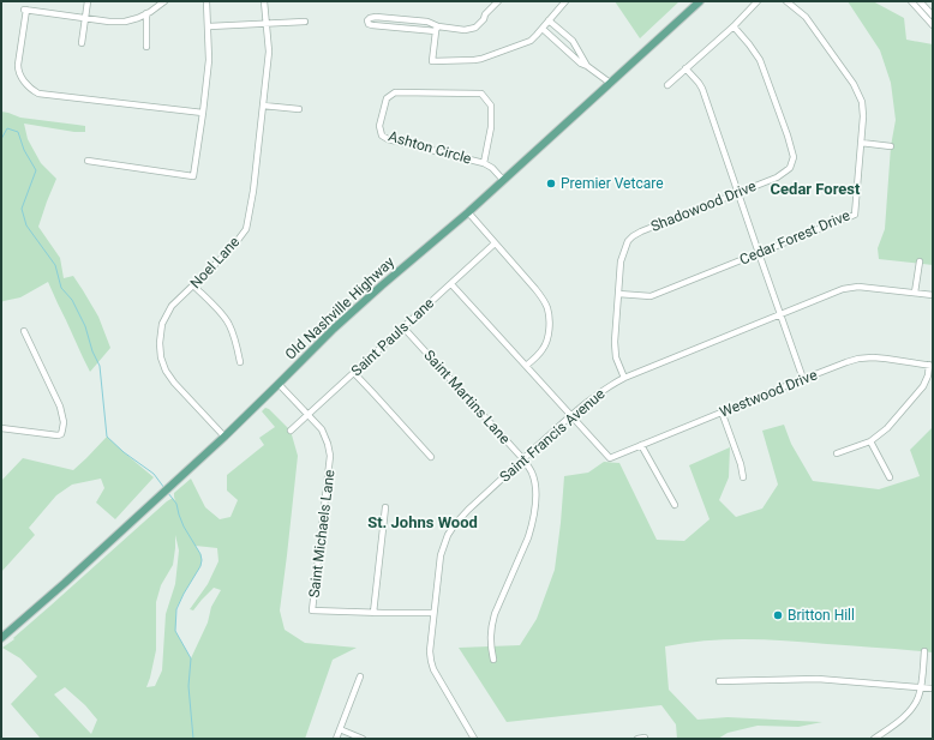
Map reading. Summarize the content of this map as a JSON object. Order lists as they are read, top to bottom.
{
  "streets": {
    "main road": ["Old Nashville Highway"],
    "street": [
      "Ashton Circle",
      "Shadowood Drive",
      "Cedar Forest Drive",
      "Noel Lane",
      "Saint Pauls Lane",
      "Westwood Drive",
      "Saint Martins Lane",
      "Saint Francis Avenue",
      "Saint Michaels Lane"
    ]
  },
  "crossings": [
    ["Ashton Circle", "Old Nashville Highway"],
    ["Shadowood Drive", "Cedar Forest Drive"],
    ["Shadowood Drive", "Saint Francis Avenue"],
    ["Noel Lane", "Old Nashville Highway"],
    ["Old Nashville Highway", "Saint Michaels Lane"],
    ["Saint Pauls Lane", "Saint Martins Lane"],
    ["Saint Pauls Lane", "Saint Michaels Lane"],
    ["Westwood Drive", "Saint Francis Avenue"],
    ["Saint Martins Lane", "Saint Francis Avenue"],
    ["Saint Francis Avenue", "Saint Michaels Lane"]
  ],
  "districts": ["Cedar Forest", "St. Johns Wood"],
  "places": ["Premier Vetcare", "Britton Hill"]
}
